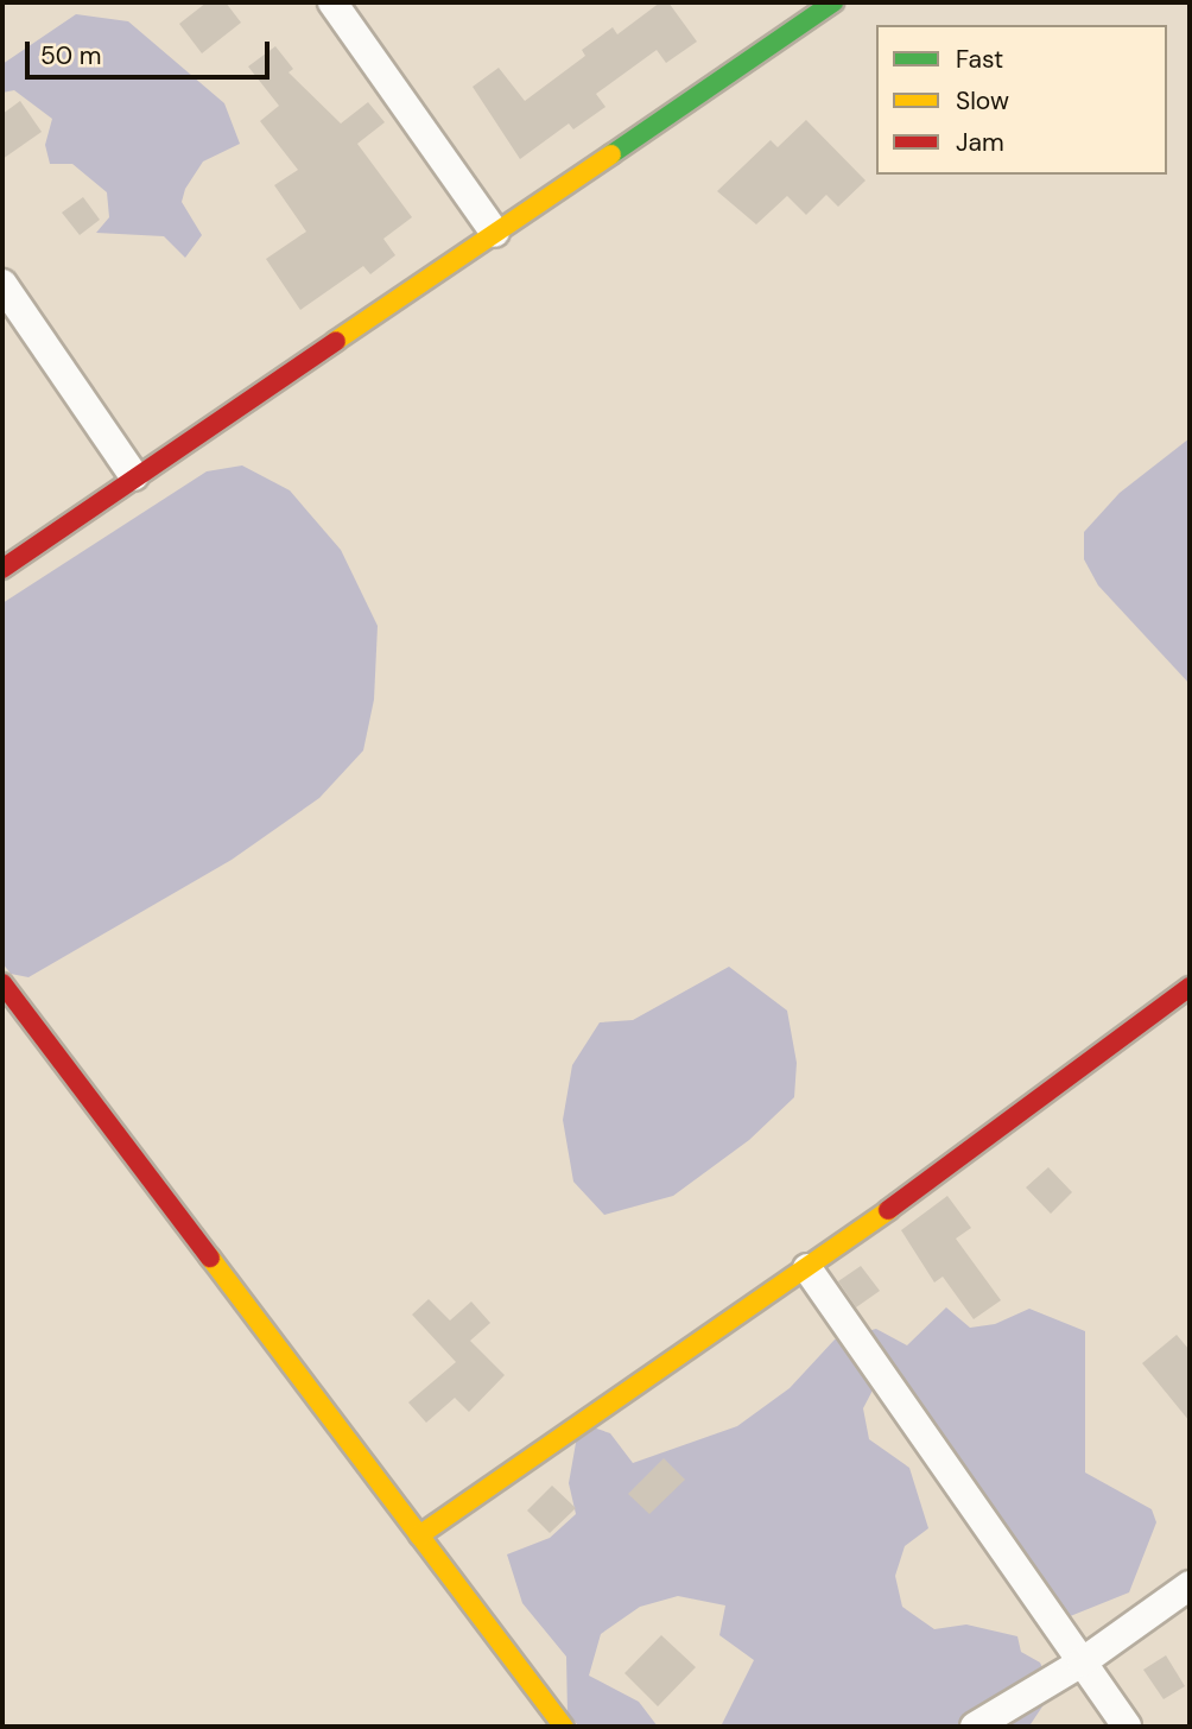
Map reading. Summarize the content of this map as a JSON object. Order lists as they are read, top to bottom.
{
  "legend": ["Fast", "Slow", "Jam"],
  "scale_bar": "50 m"
}
